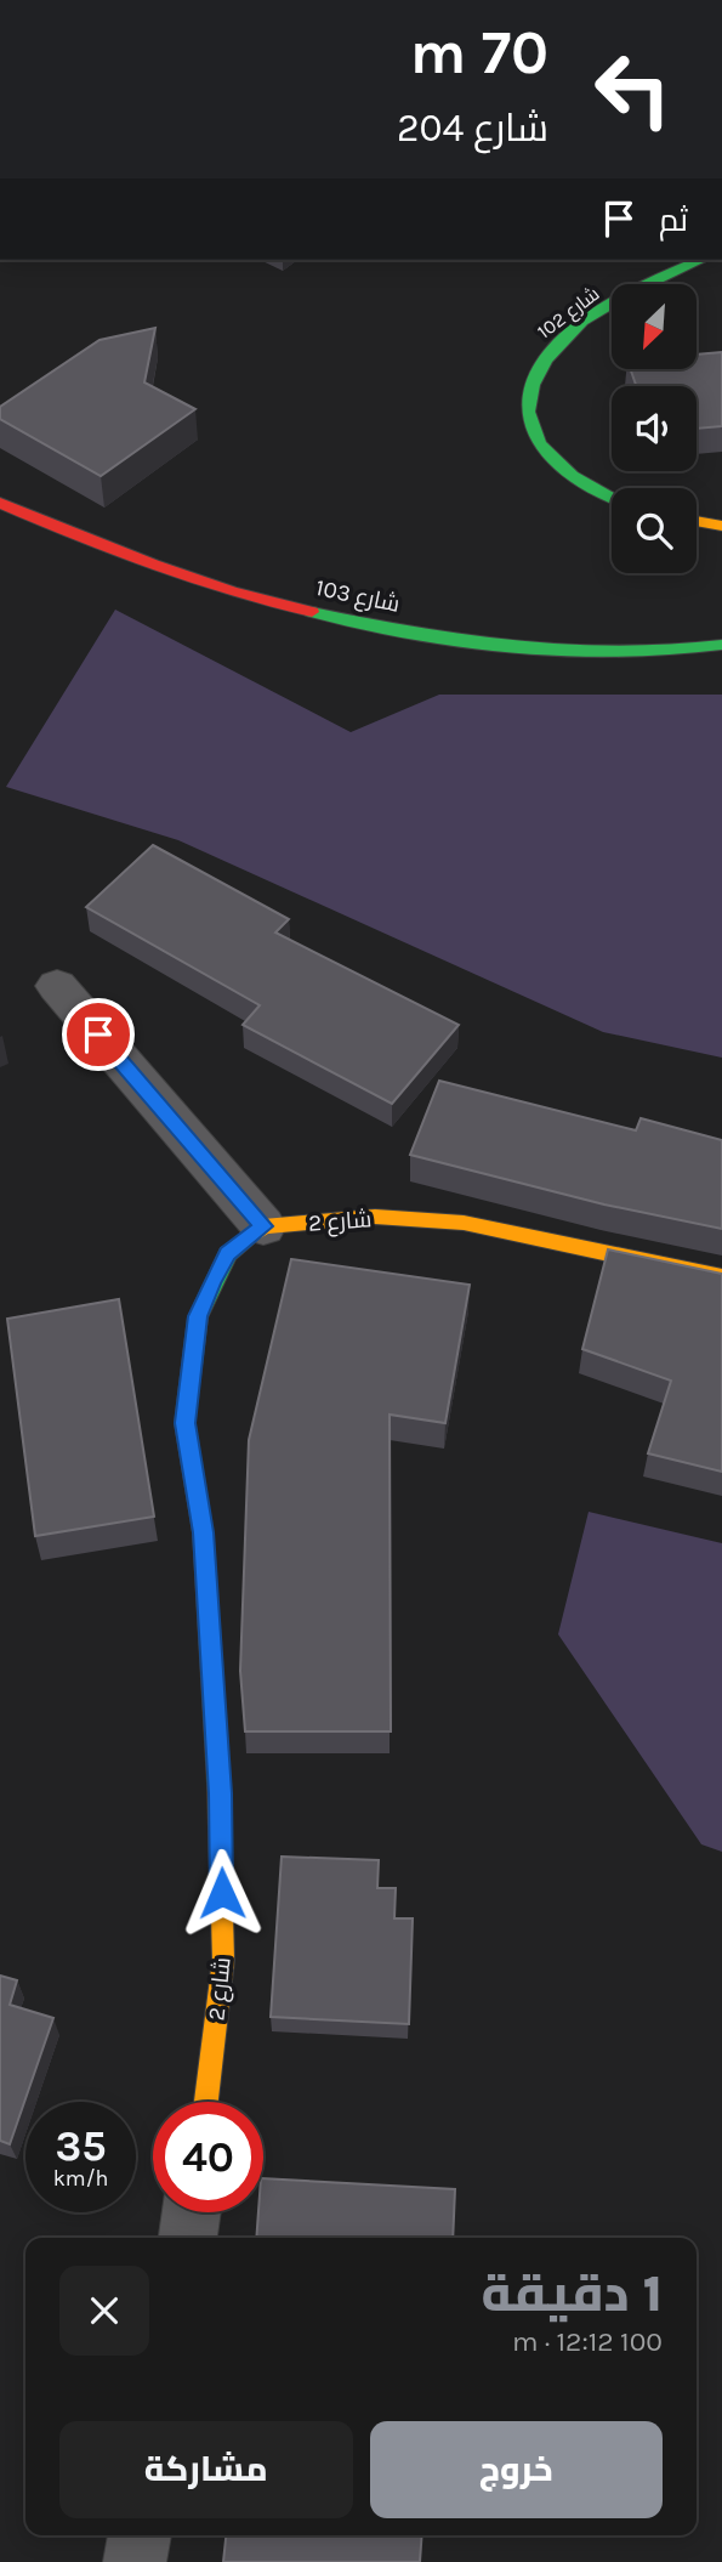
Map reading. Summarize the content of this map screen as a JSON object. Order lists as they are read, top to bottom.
{
  "streets": {
    "street": ["شارع 102", "شارع 103", "شارع 2"]
  },
  "north": "bottom left",
  "page": {
    "turn": ["70 m", "شارع 204"],
    "then": "ثم",
    "speed": "35 km/h",
    "limit": "40",
    "heading": ["1 دقيقة", "100 m · 12:12"],
    "buttons": ["خروج", "مشاركة"]
  }
}
